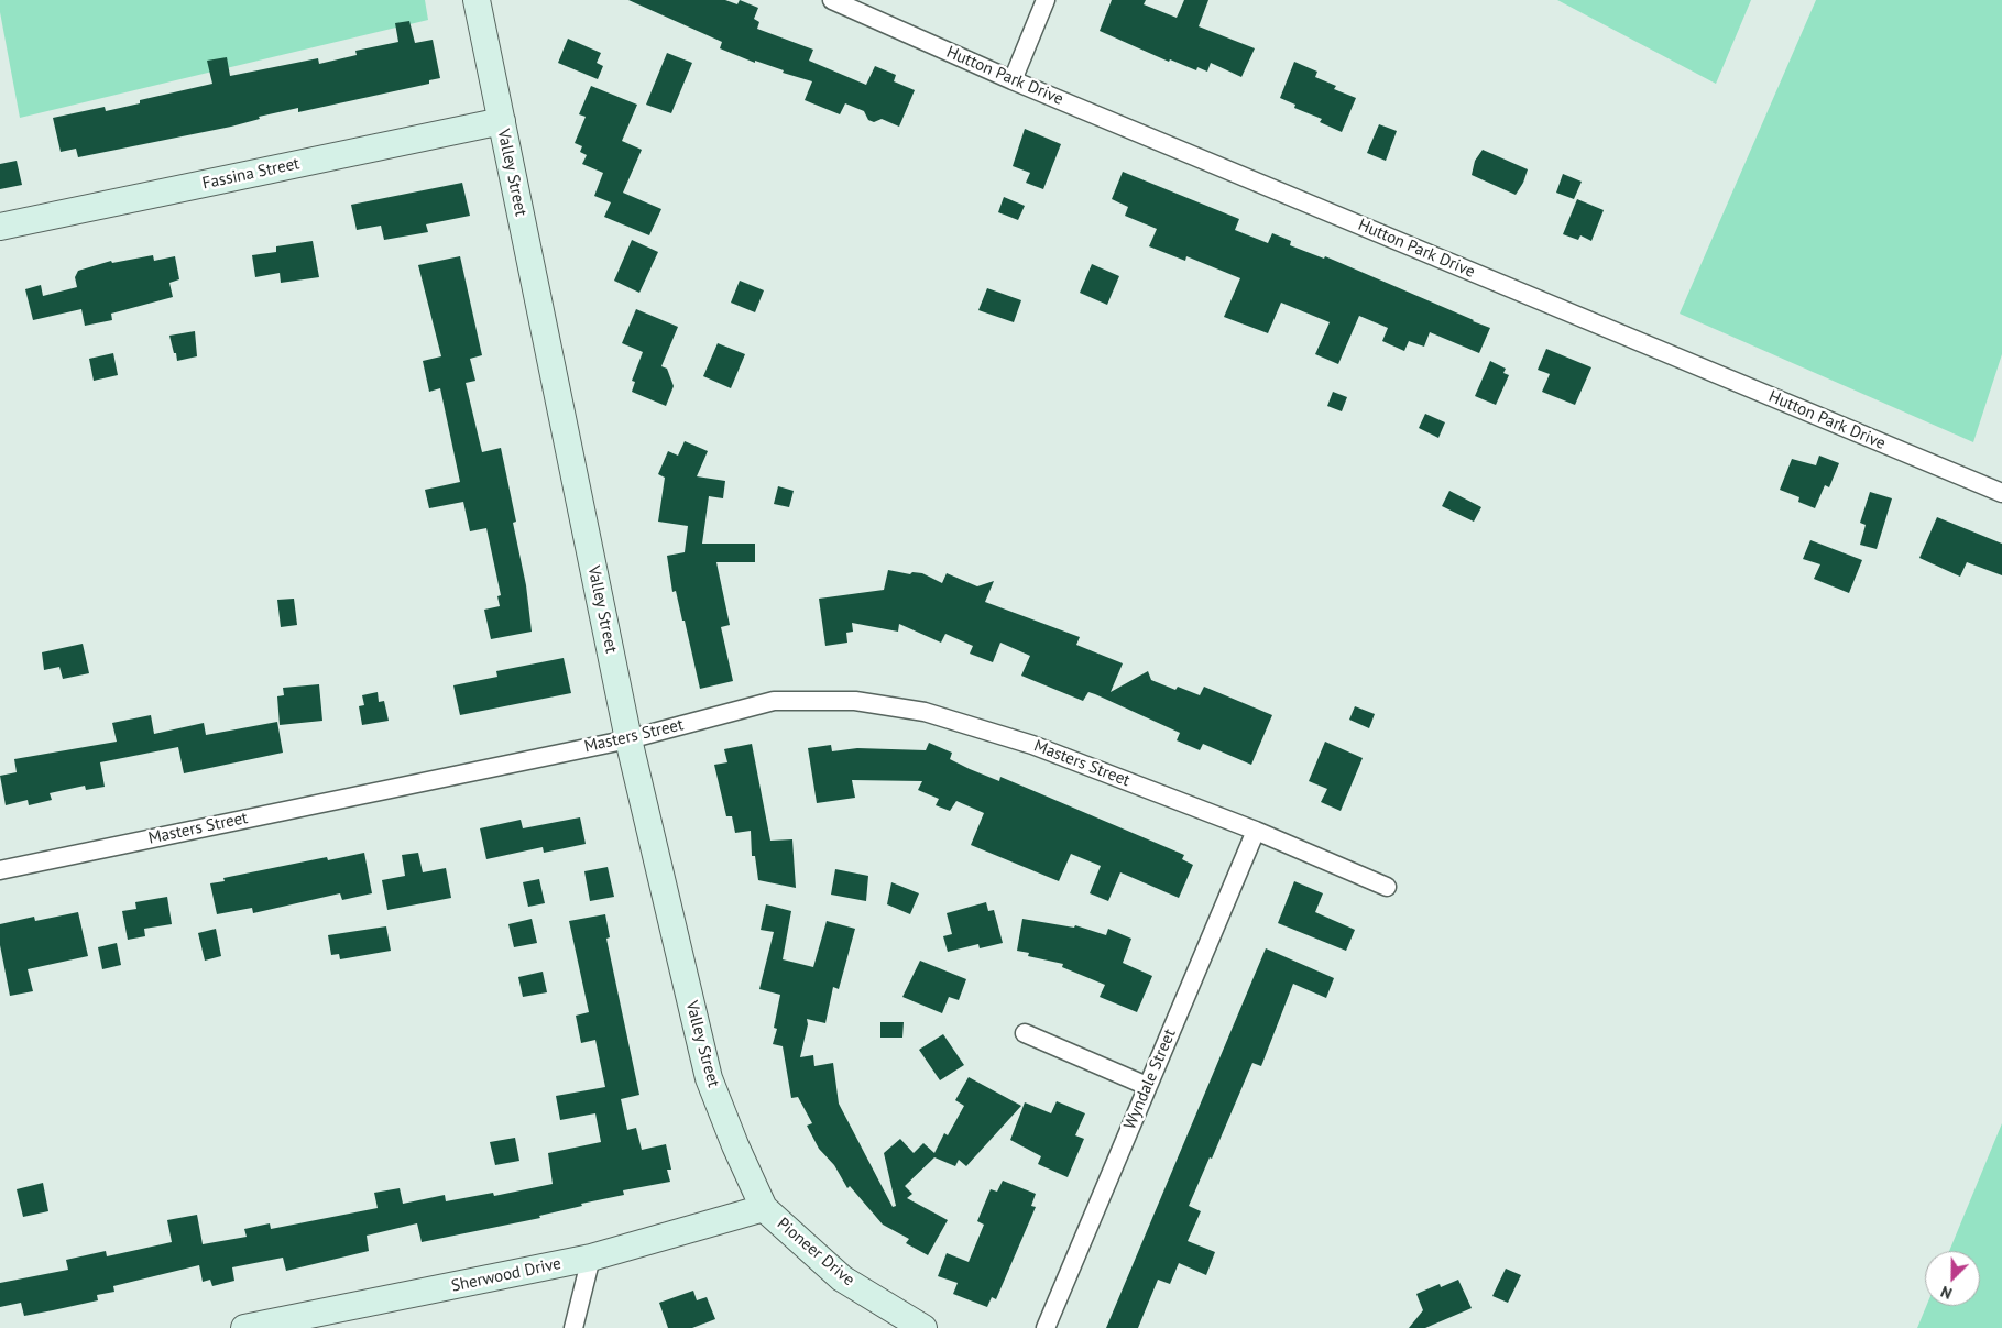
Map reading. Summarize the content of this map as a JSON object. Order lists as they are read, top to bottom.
{
  "streets": {
    "street": [
      "Hutton Park Drive",
      "Valley Street",
      "Fassina Street",
      "Masters Street",
      "Wyndale Street",
      "Pioneer Drive",
      "Sherwood Drive"
    ]
  },
  "crossings": [
    ["Valley Street", "Fassina Street"],
    ["Valley Street", "Masters Street"],
    ["Valley Street", "Pioneer Drive"],
    ["Valley Street", "Sherwood Drive"],
    ["Masters Street", "Wyndale Street"],
    ["Pioneer Drive", "Sherwood Drive"]
  ],
  "north": "bottom left"
}
